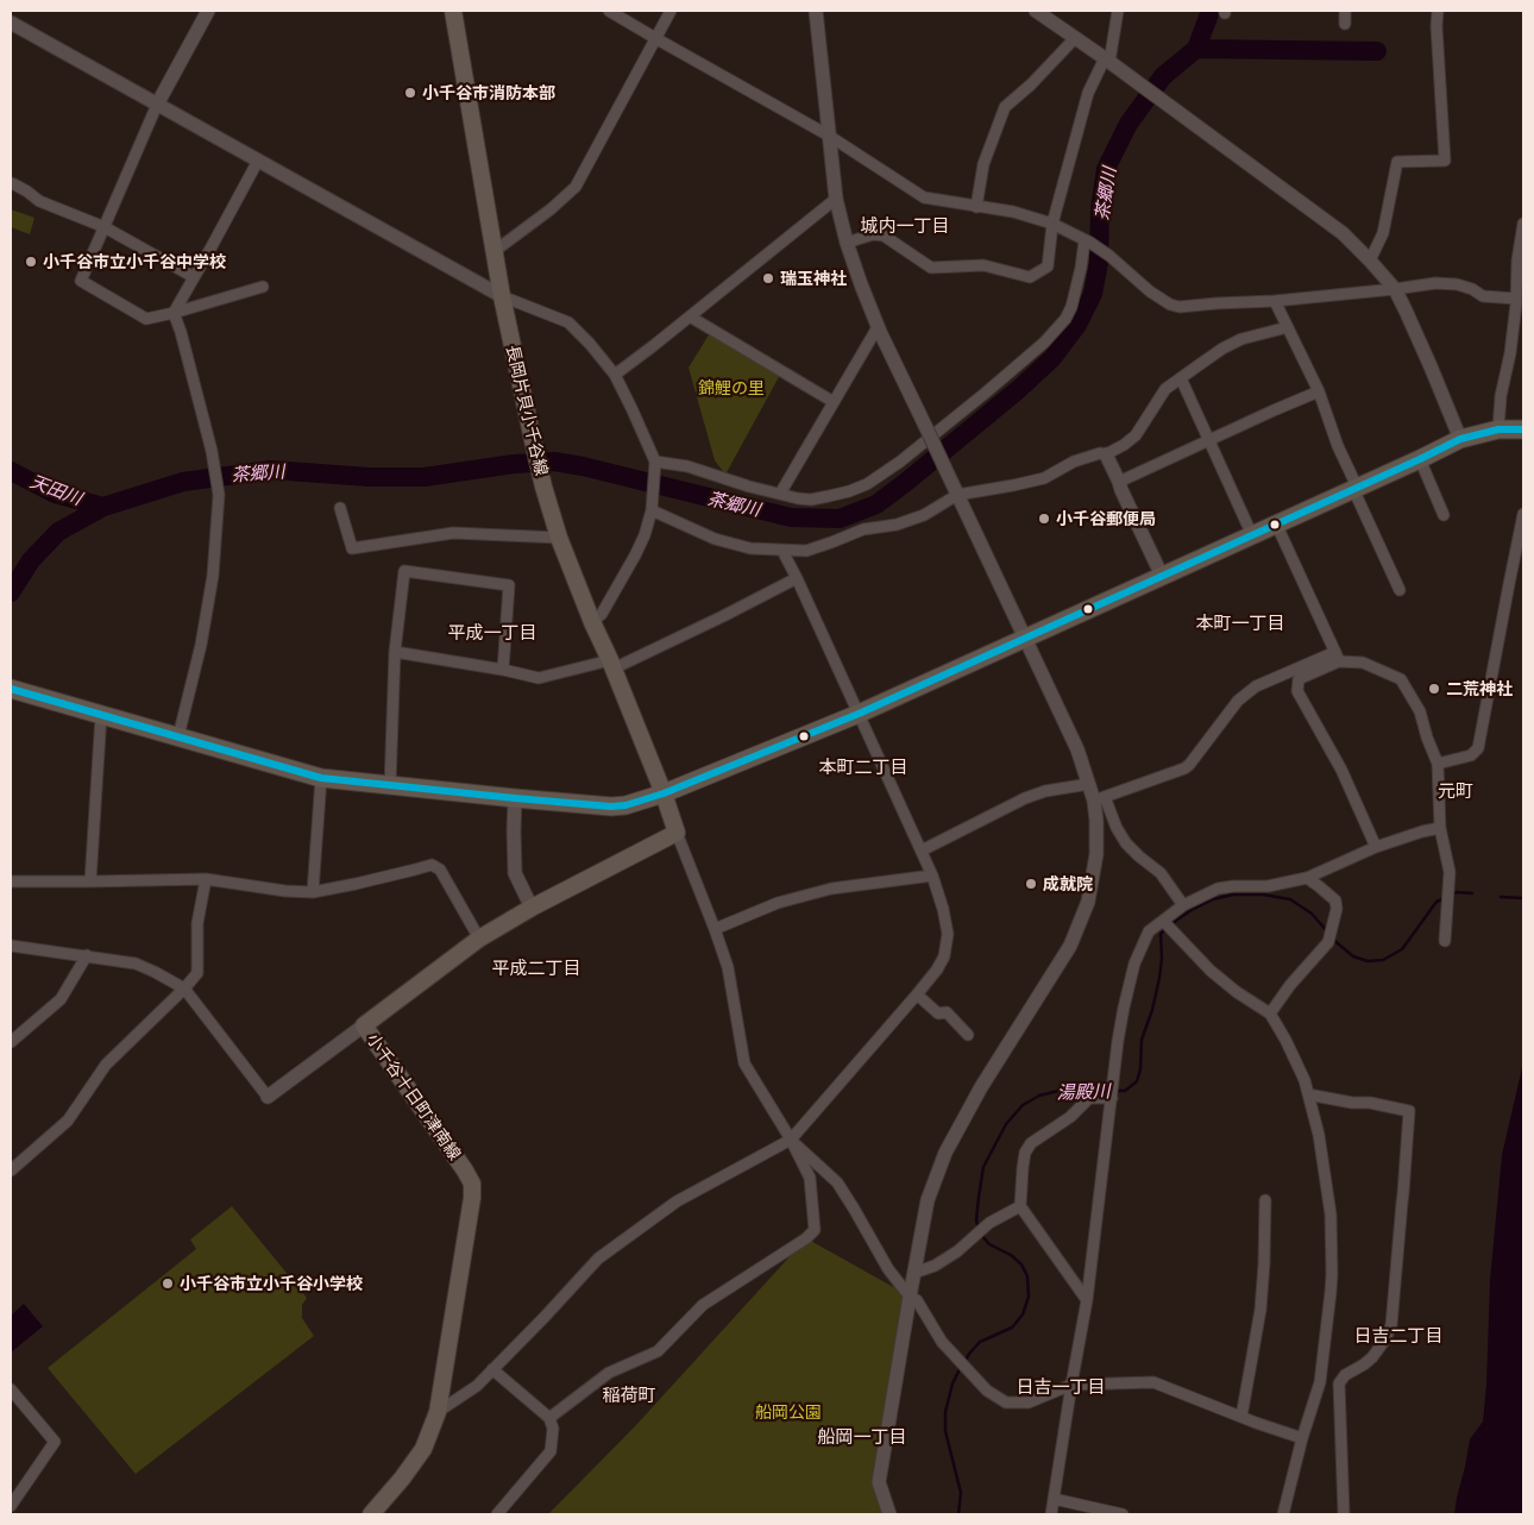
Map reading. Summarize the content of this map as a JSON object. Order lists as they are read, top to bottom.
{
  "streets": {
    "main road": ["長岡片貝小千谷線", "小千谷十日町津南線"]
  },
  "districts": [
    "城内一丁目",
    "本町一丁目",
    "平成一丁目",
    "本町二丁目",
    "元町",
    "平成二丁目",
    "日吉二丁目",
    "日吉一丁目",
    "稲荷町",
    "船岡一丁目"
  ],
  "water": ["茶郷川", "天田川", "湯殿川"],
  "parks": ["錦鯉の里", "船岡公園"],
  "places": [
    "小千谷市消防本部",
    "小千谷市立小千谷中学校",
    "瑞玉神社",
    "小千谷郵便局",
    "二荒神社",
    "成就院",
    "小千谷市立小千谷小学校"
  ]
}
